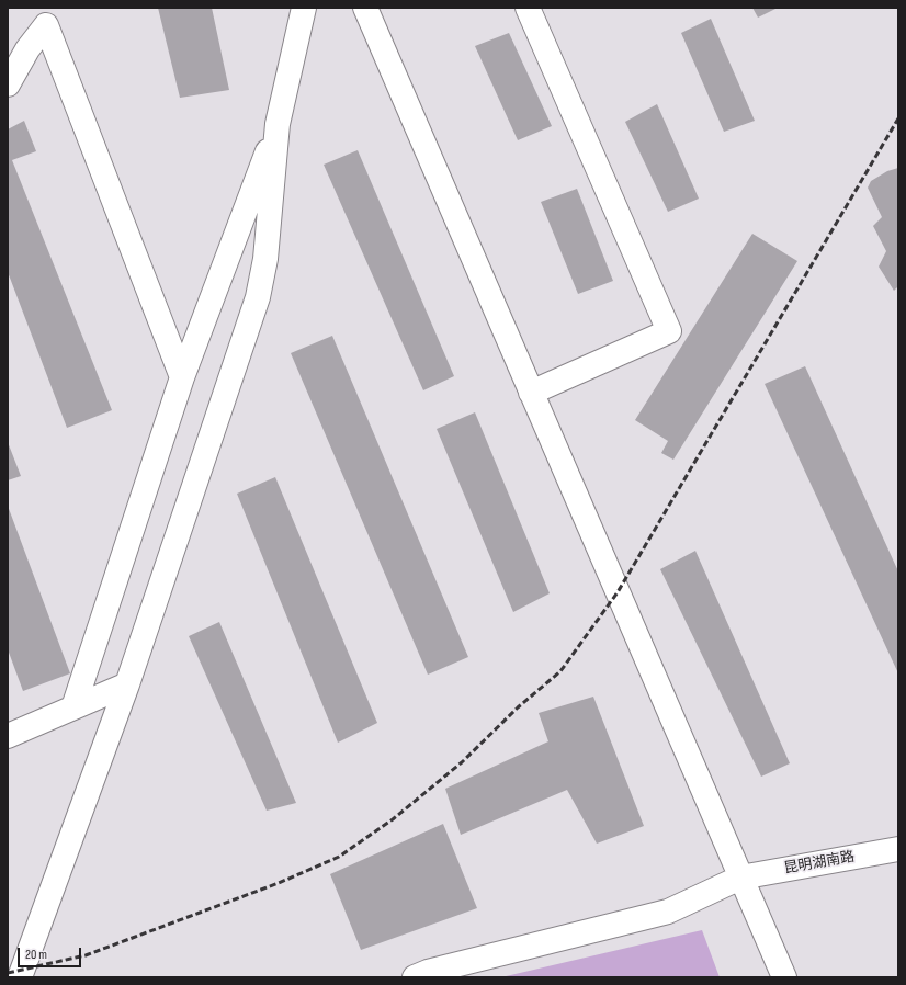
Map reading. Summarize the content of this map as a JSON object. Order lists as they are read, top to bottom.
{
  "streets": {
    "street": ["昆明湖南路"]
  },
  "scale_bar": "20 m"
}
